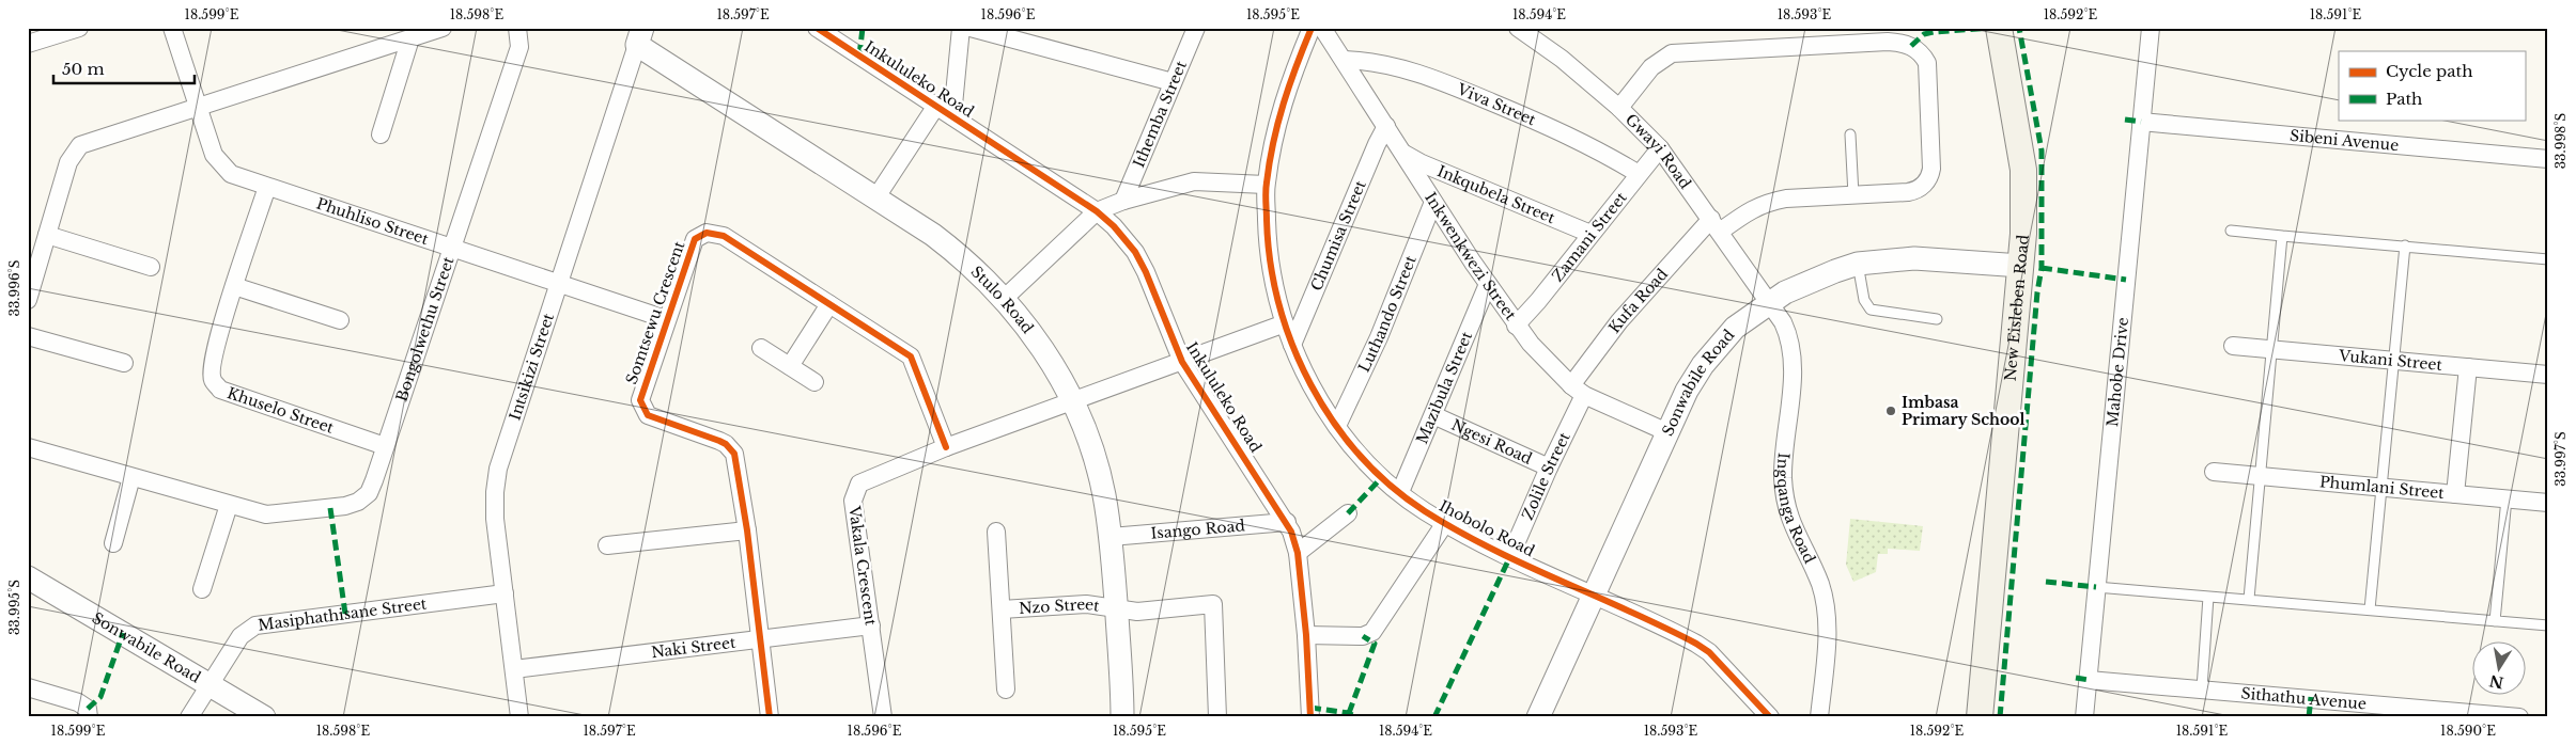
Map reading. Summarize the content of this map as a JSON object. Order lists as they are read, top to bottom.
{
  "streets": {
    "main road": ["New Eisleben Road"],
    "street": [
      "Inkululeko Road",
      "Viva Street",
      "Ithemba Street",
      "Sibeni Avenue",
      "Gwayi Road",
      "Inkqubela Street",
      "Phuhliso Street",
      "Chumisa Street",
      "Zamani Street",
      "Inkwenkwezi Street",
      "Stulo Road",
      "Kufa Road",
      "Somtsewu Crescent",
      "Luthando Street",
      "Bongolwethu Street",
      "Vukani Street",
      "Intsikizi Street",
      "Mahobe Drive",
      "Sonwabile Road",
      "Mazibula Street",
      "Khuselo Street",
      "Ngesi Road",
      "Zolile Street",
      "Phumlani Street",
      "Ingqanga Road",
      "Ihobolo Road",
      "Isango Road",
      "Vakala Crescent",
      "Nzo Street",
      "Masiphathisane Street",
      "Naki Street",
      "Sithathu Avenue"
    ]
  },
  "crossings": [
    ["Inkululeko Road", "Isango Road"],
    ["Inkululeko Road", "Vakala Crescent"],
    ["Viva Street", "Zamani Street"],
    ["Viva Street", "Inkwenkwezi Street"],
    ["Sibeni Avenue", "Mahobe Drive"],
    ["Gwayi Road", "Zamani Street"],
    ["Gwayi Road", "Kufa Road"],
    ["Gwayi Road", "Sonwabile Road"],
    ["Gwayi Road", "Ingqanga Road"],
    ["Inkqubela Street", "Zamani Street"],
    ["Inkqubela Street", "Inkwenkwezi Street"],
    ["Phuhliso Street", "Somtsewu Crescent"],
    ["Phuhliso Street", "Bongolwethu Street"],
    ["Phuhliso Street", "Intsikizi Street"],
    ["Phuhliso Street", "Khuselo Street"],
    ["Chumisa Street", "Inkwenkwezi Street"],
    ["Chumisa Street", "Ihobolo Road"],
    ["Zamani Street", "Inkwenkwezi Street"],
    ["Inkwenkwezi Street", "Kufa Road"],
    ["Inkwenkwezi Street", "Luthando Street"],
    ["Inkwenkwezi Street", "Sonwabile Road"],
    ["Inkwenkwezi Street", "Mazibula Street"],
    ["Inkwenkwezi Street", "Zolile Street"],
    ["Stulo Road", "Intsikizi Street"],
    ["Stulo Road", "Isango Road"],
    ["Stulo Road", "Vakala Crescent"],
    ["Stulo Road", "Nzo Street"],
    ["Kufa Road", "Zolile Street"],
    ["New Eisleben Road", "Sonwabile Road"],
    ["Somtsewu Crescent", "Vakala Crescent"],
    ["Somtsewu Crescent", "Naki Street"],
    ["Luthando Street", "Ihobolo Road"],
    ["Bongolwethu Street", "Khuselo Street"],
    ["Intsikizi Street", "Masiphathisane Street"],
    ["Intsikizi Street", "Naki Street"],
    ["Mahobe Drive", "Sithathu Avenue"],
    ["Sonwabile Road", "Ingqanga Road"],
    ["Sonwabile Road", "Ihobolo Road"],
    ["Sonwabile Road", "Masiphathisane Street"],
    ["Mazibula Street", "Ngesi Road"],
    ["Mazibula Street", "Ihobolo Road"],
    ["Ngesi Road", "Zolile Street"],
    ["Zolile Street", "Ihobolo Road"],
    ["Ihobolo Road", "Vakala Crescent"],
    ["Vakala Crescent", "Naki Street"]
  ],
  "places": ["Imbasa Primary School"],
  "legend": ["Cycle path", "Path"],
  "scale_bar": "50 m",
  "north": "bottom",
  "coordinates": [
    "18.599°E",
    "18.598°E",
    "18.597°E",
    "18.596°E",
    "18.595°E",
    "18.594°E",
    "18.593°E",
    "18.592°E",
    "18.591°E",
    "33.998°S",
    "33.996°S",
    "33.997°S",
    "33.995°S",
    "18.590°E"
  ]
}
